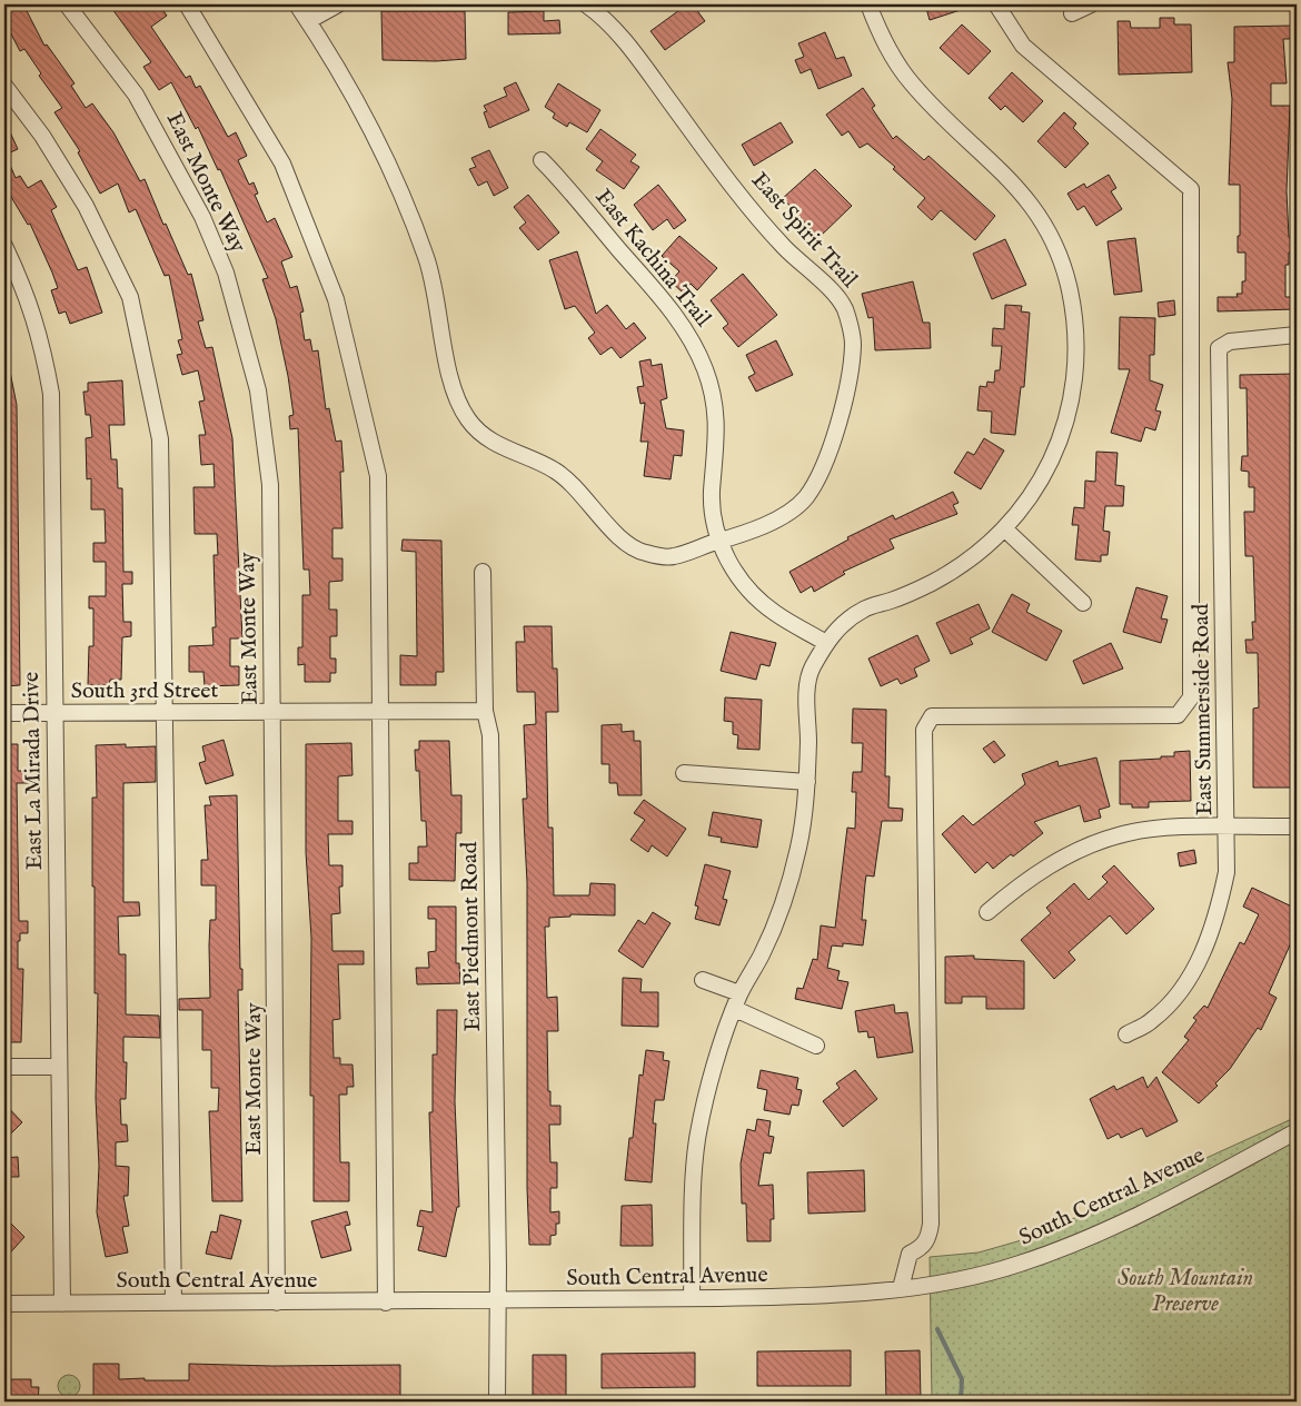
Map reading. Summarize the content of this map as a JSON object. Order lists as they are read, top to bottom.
{
  "streets": {
    "street": [
      "East Monte Way",
      "East Spirit Trail",
      "East Kachina Trail",
      "South 3rd Street",
      "East Summerside Road",
      "East La Mirada Drive",
      "East Piedmont Road",
      "South Central Avenue"
    ]
  },
  "crossings": [
    ["East Monte Way", "South 3rd Street"],
    ["East Monte Way", "South Central Avenue"],
    ["East Spirit Trail", "East Kachina Trail"],
    ["South 3rd Street", "East La Mirada Drive"],
    ["South 3rd Street", "East Piedmont Road"],
    ["East La Mirada Drive", "South Central Avenue"],
    ["East Piedmont Road", "South Central Avenue"]
  ],
  "parks": ["South Mountain Preserve"]
}
